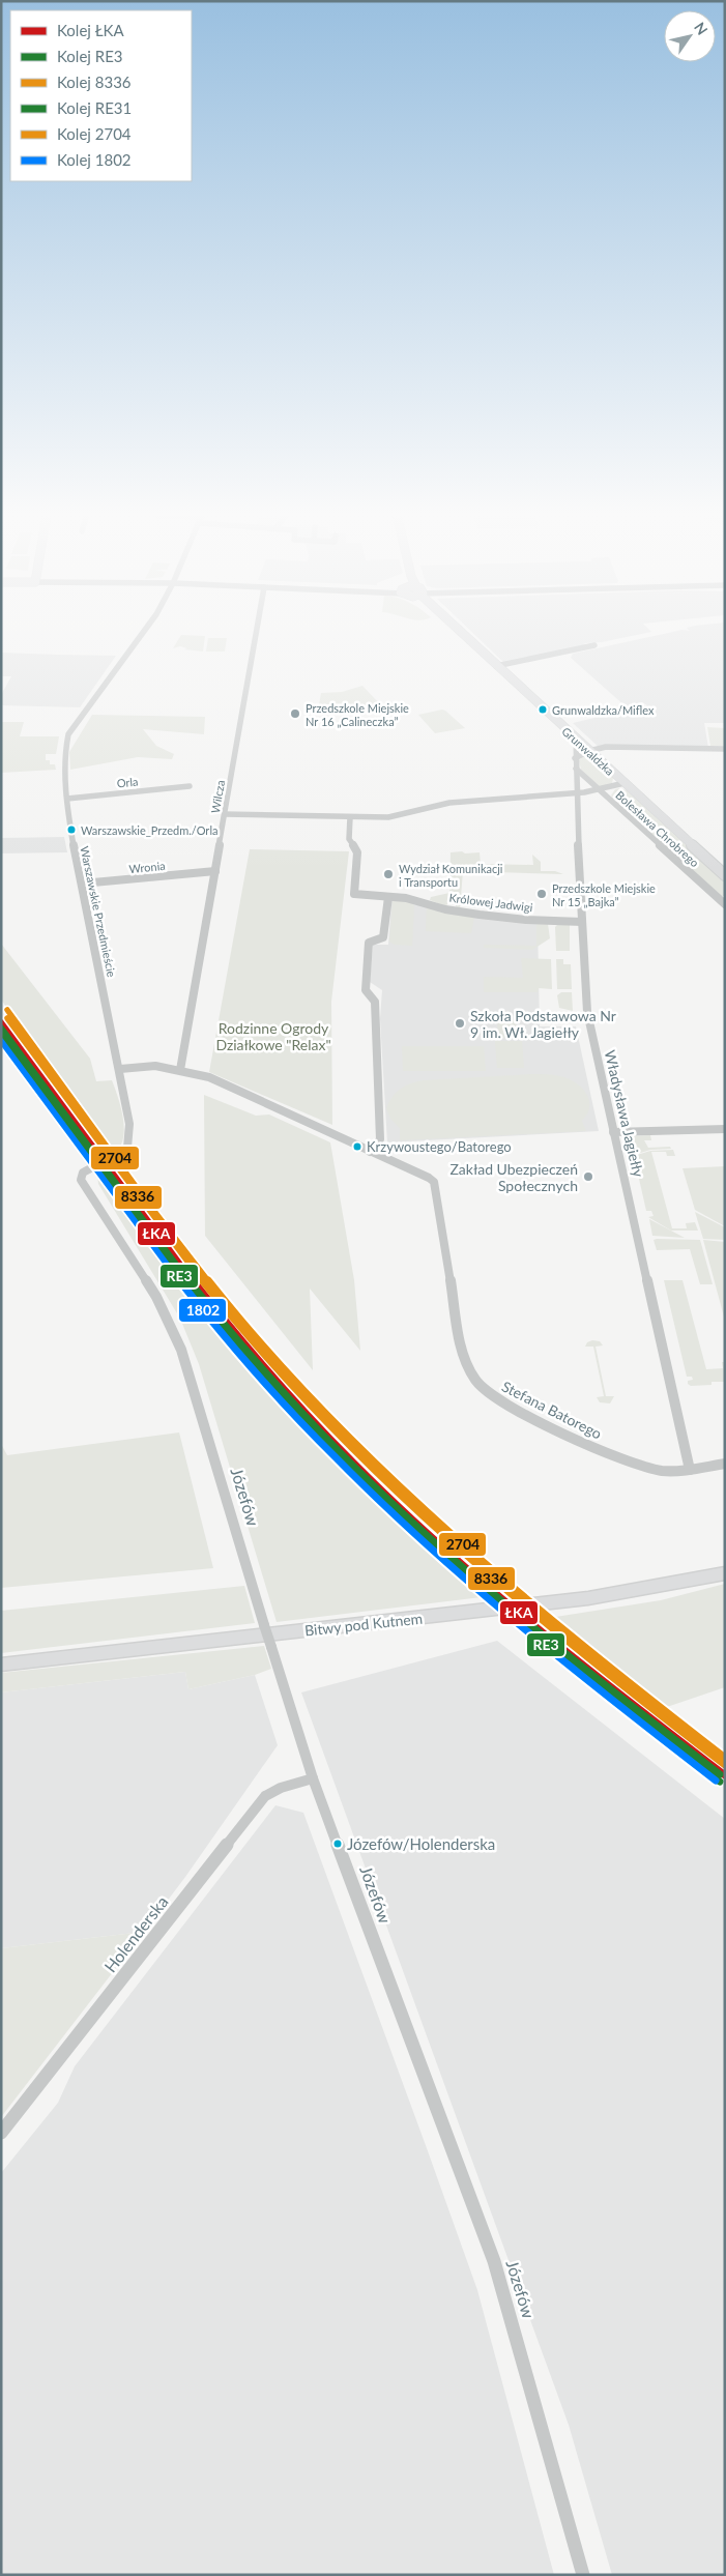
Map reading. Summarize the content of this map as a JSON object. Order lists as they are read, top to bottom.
{
  "streets": {
    "main road": ["Bitwy pod Kutnem"],
    "street": [
      "Grunwaldzka",
      "Orla",
      "Wilcza",
      "Bolesława Chrobrego",
      "Wronia",
      "Królowej Jadwigi",
      "Warszawskie Przedmieście",
      "Władysława Jagiełły",
      "Stefana Batorego",
      "Józefów",
      "Holenderska"
    ]
  },
  "crossings": [
    ["Grunwaldzka", "Władysława Jagiełły"],
    ["Orla", "Warszawskie Przedmieście"],
    ["Wilcza", "Wronia"],
    ["Bolesława Chrobrego", "Władysława Jagiełły"],
    ["Wronia", "Warszawskie Przedmieście"],
    ["Królowej Jadwigi", "Władysława Jagiełły"],
    ["Władysława Jagiełły", "Stefana Batorego"],
    ["Józefów", "Holenderska"]
  ],
  "parks": ["Rodzinne Ogrody Działkowe \"Relax\""],
  "places": [
    "Grunwaldzka/Miflex",
    "Przedszkole Miejskie Nr 16 „Calineczka”",
    "Warszawskie_Przedm./Orla",
    "Wydział Komunikacji i Transportu",
    "Przedszkole Miejskie Nr 15 „Bajka”",
    "Szkoła Podstawowa Nr 9 im. Wł. Jagiełły",
    "Krzywoustego/Batorego",
    "Zakład Ubezpieczeń Społecznych",
    "Józefów/Holenderska"
  ],
  "lines": [
    "rail line 2704",
    "rail line 8336",
    "rail line ŁKA",
    "rail line RE31",
    "rail line RE3",
    "rail line 1802"
  ],
  "legend": [
    "Kolej ŁKA",
    "Kolej RE3",
    "Kolej 8336",
    "Kolej RE31",
    "Kolej 2704",
    "Kolej 1802"
  ],
  "north": "top right"
}
